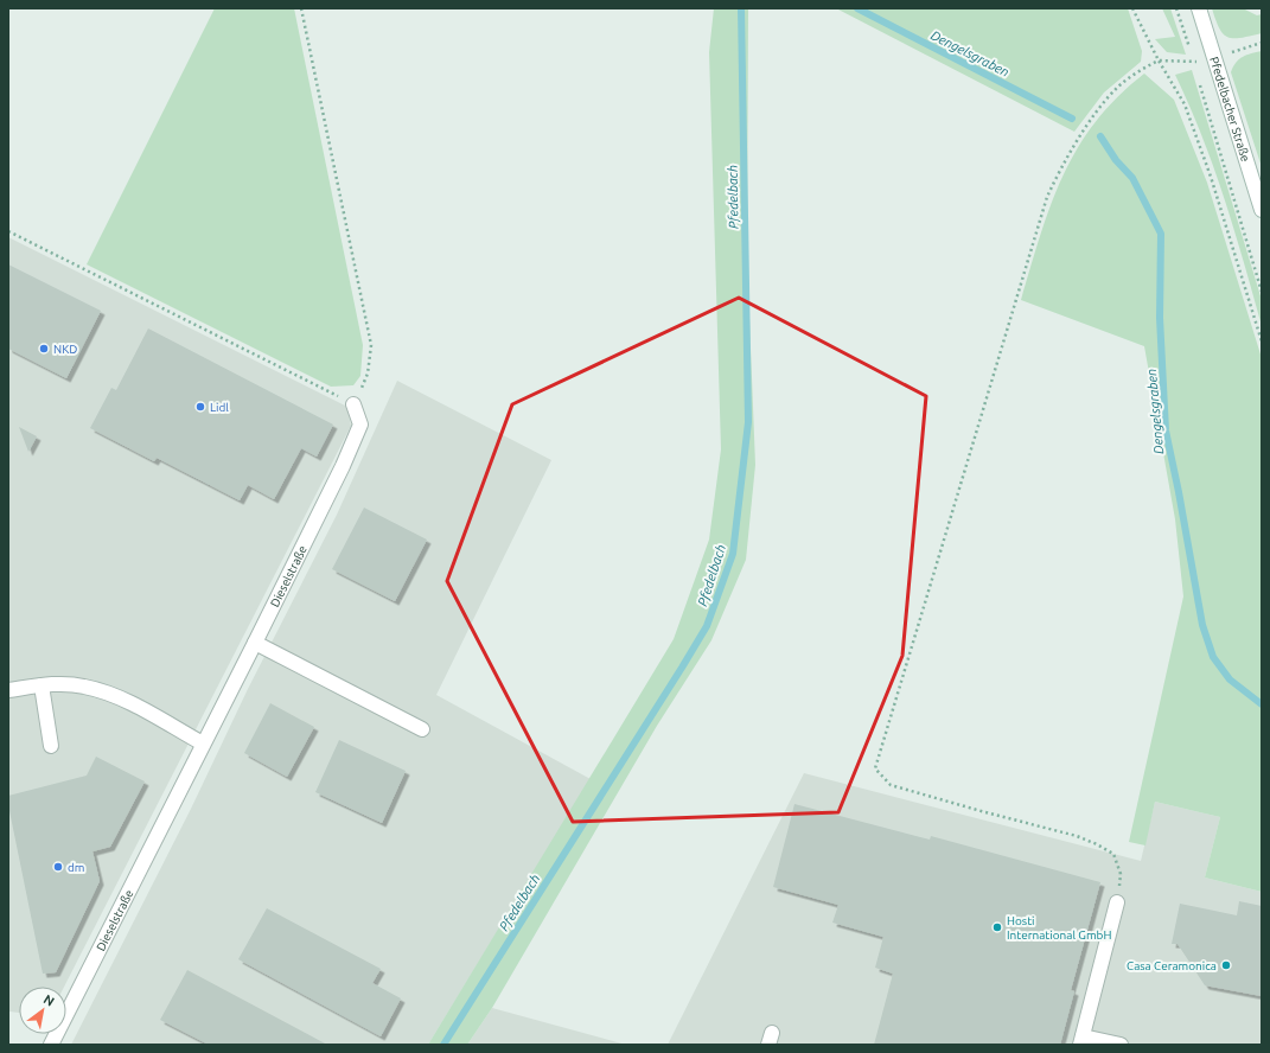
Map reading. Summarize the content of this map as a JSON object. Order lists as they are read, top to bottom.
{
  "streets": {
    "street": ["Pfedelbacher Straße", "Dieselstraße"]
  },
  "water": ["Dengelsgraben", "Pfedelbach"],
  "places": [
    "NKD",
    "Lidl",
    "dm",
    "Hosti International GmbH",
    "Casa Ceramonica"
  ],
  "north": "top right"
}
